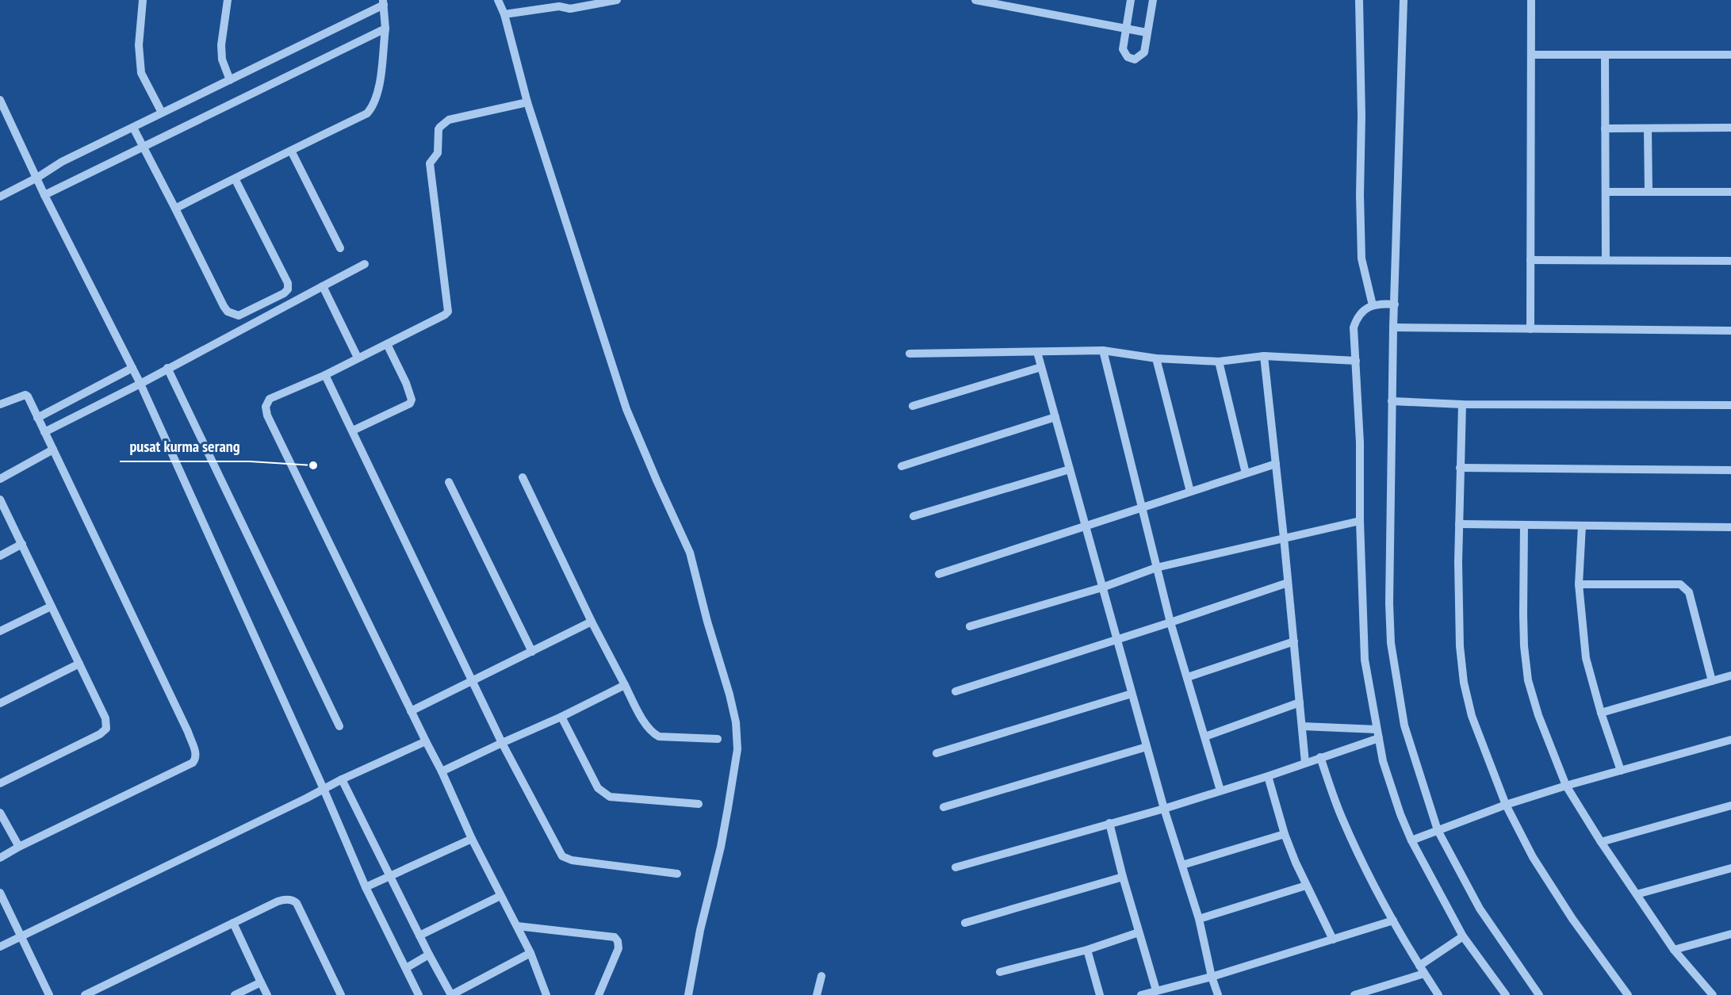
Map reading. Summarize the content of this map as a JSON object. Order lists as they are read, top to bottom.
{
  "places": ["pusat kurma serang"]
}
